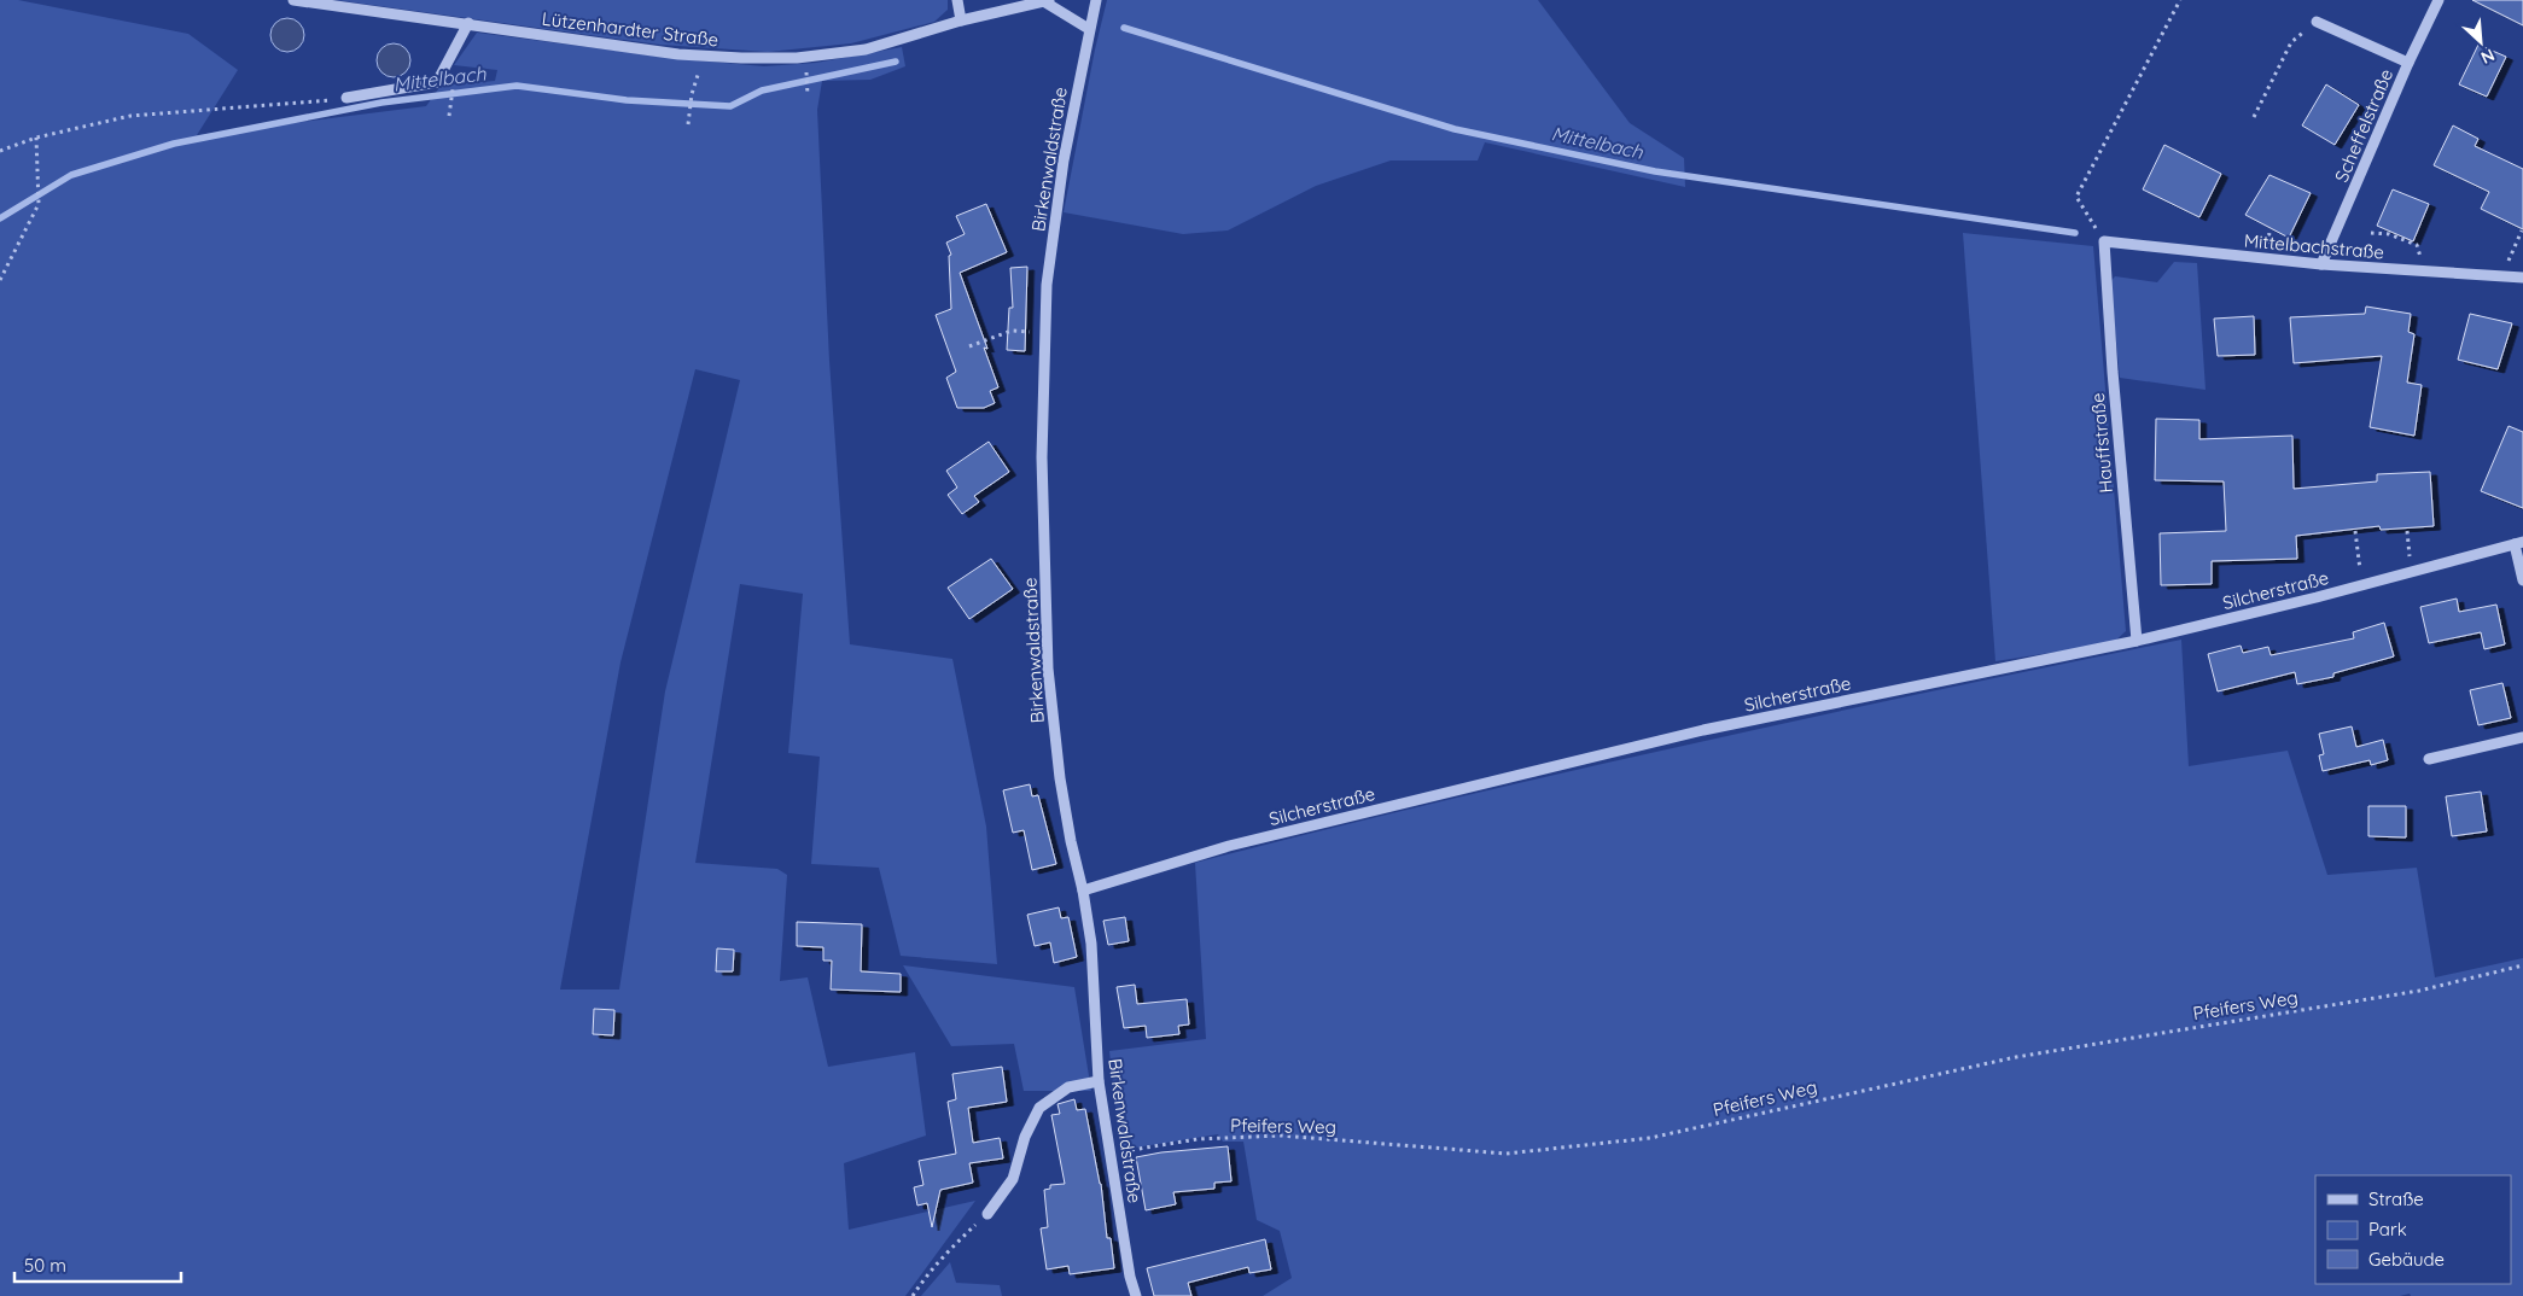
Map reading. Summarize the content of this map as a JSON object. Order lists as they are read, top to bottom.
{
  "streets": {
    "street": [
      "Lützenhardter Straße",
      "Scheffelstraße",
      "Birkenwaldstraße",
      "Mittelbachstraße",
      "Hauffstraße",
      "Silcherstraße"
    ],
    "path": ["Pfeifers Weg"]
  },
  "crossings": [
    ["Lützenhardter Straße", "Birkenwaldstraße"],
    ["Scheffelstraße", "Mittelbachstraße"],
    ["Birkenwaldstraße", "Silcherstraße"],
    ["Birkenwaldstraße", "Pfeifers Weg"],
    ["Mittelbachstraße", "Hauffstraße"],
    ["Hauffstraße", "Silcherstraße"]
  ],
  "water": ["Mittelbach"],
  "legend": ["Straße", "Park", "Gebäude"],
  "scale_bar": "50 m",
  "north": "bottom right"
}
